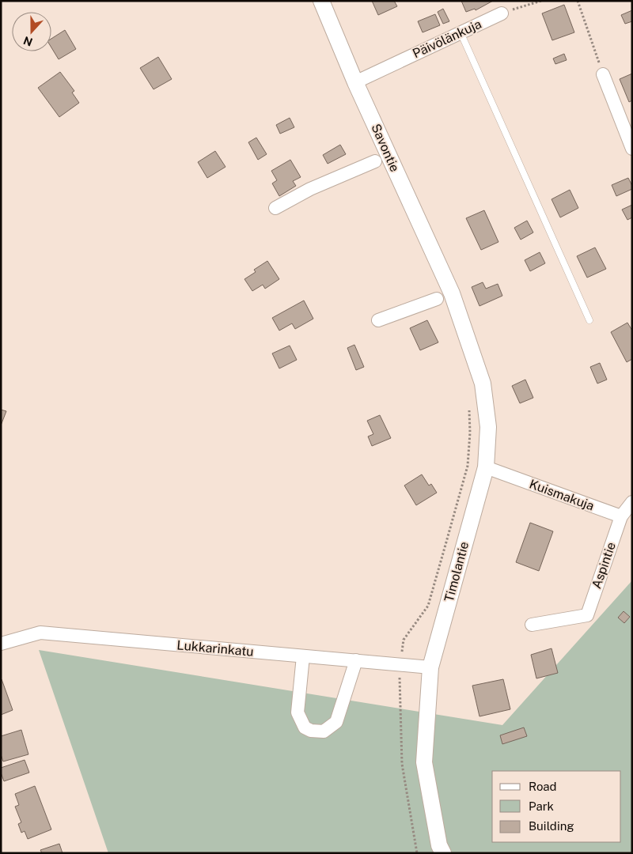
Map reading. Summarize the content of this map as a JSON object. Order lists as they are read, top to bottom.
{
  "streets": {
    "street": [
      "Päivölänkuja",
      "Savontie",
      "Kuismakuja",
      "Aspintie",
      "Timolantie",
      "Lukkarinkatu"
    ]
  },
  "crossings": [
    ["Päivölänkuja", "Savontie"],
    ["Savontie", "Timolantie"],
    ["Kuismakuja", "Aspintie"],
    ["Kuismakuja", "Timolantie"],
    ["Timolantie", "Lukkarinkatu"]
  ],
  "legend": ["Road", "Park", "Building"],
  "north": "bottom"
}
